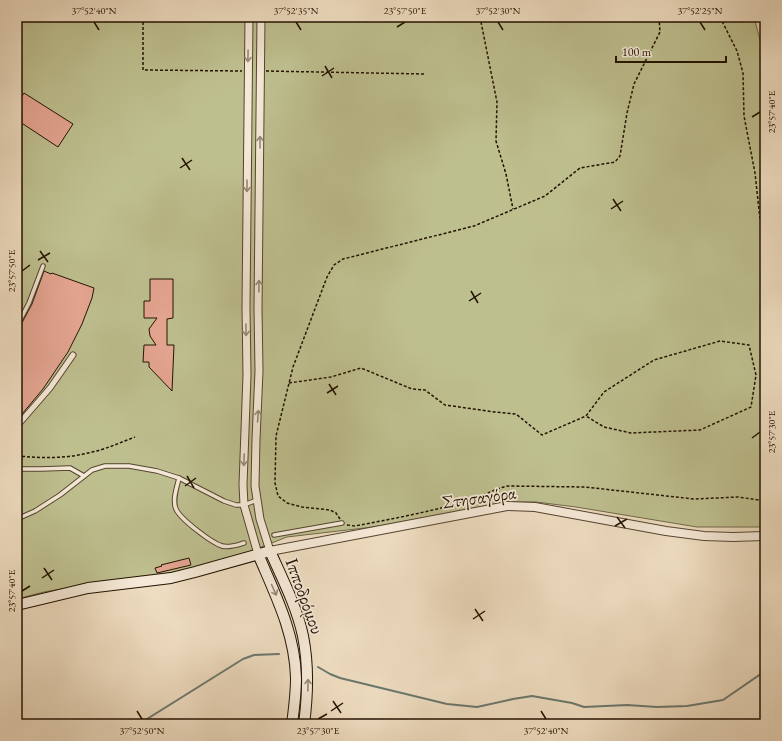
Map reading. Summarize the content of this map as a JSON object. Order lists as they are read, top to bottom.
{
  "streets": {
    "main road": ["Ιπποδρόμου"],
    "street": ["Στησαγόρα"]
  },
  "crossings": [
    ["Στησαγόρα", "Ιπποδρόμου"]
  ],
  "scale_bar": "100 m",
  "coordinates": [
    "37°52'40\"N",
    "37°52'35\"N",
    "23°57'50\"E",
    "37°52'30\"N",
    "37°52'25\"N",
    "23°57'40\"E",
    "23°57'30\"E",
    "37°52'50\"N"
  ]
}
